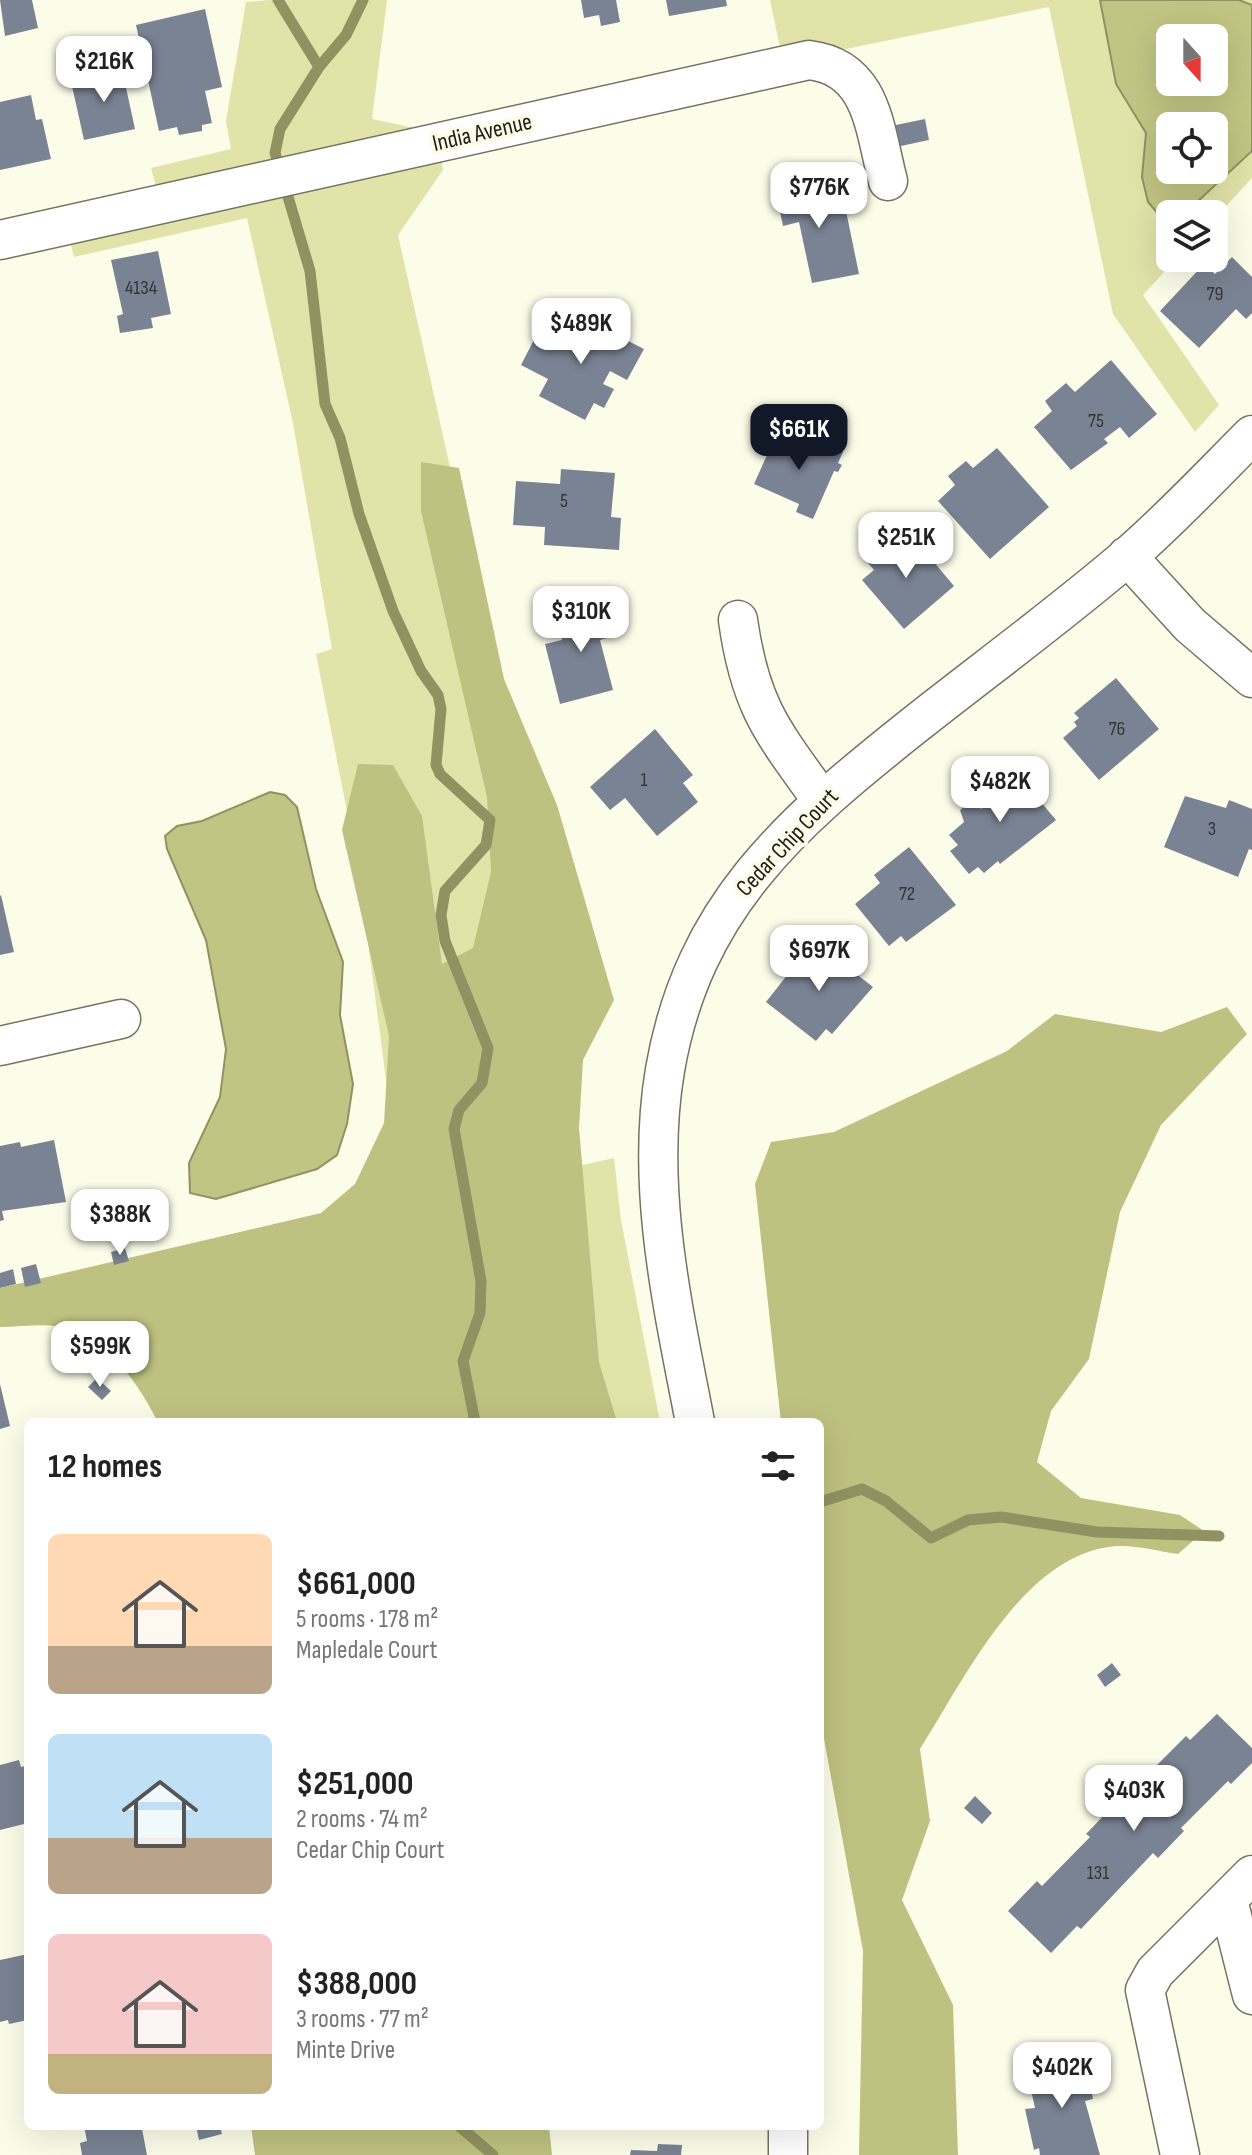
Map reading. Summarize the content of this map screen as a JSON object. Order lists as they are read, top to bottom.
{
  "streets": {
    "street": ["India Avenue", "Cedar Chip Court"]
  },
  "house_numbers": [
    "4134",
    "79",
    "75",
    "5",
    "76",
    "1",
    "3",
    "72",
    "131"
  ],
  "north": "bottom",
  "page": {
    "price": [
      "$216K",
      "$776K",
      "$489K",
      "$661K",
      "$251K",
      "$310K",
      "$482K",
      "$697K",
      "$388K",
      "$599K",
      "$403K",
      "$402K"
    ],
    "heading": "12 homes",
    "list": [
      {
        "name": "$661,000",
        "note": "5 rooms · 178 m² · Mapledale Court"
      },
      {
        "name": "$251,000",
        "note": "2 rooms · 74 m² · Cedar Chip Court"
      },
      {
        "name": "$388,000",
        "note": "3 rooms · 77 m² · Minte Drive"
      }
    ]
  }
}
